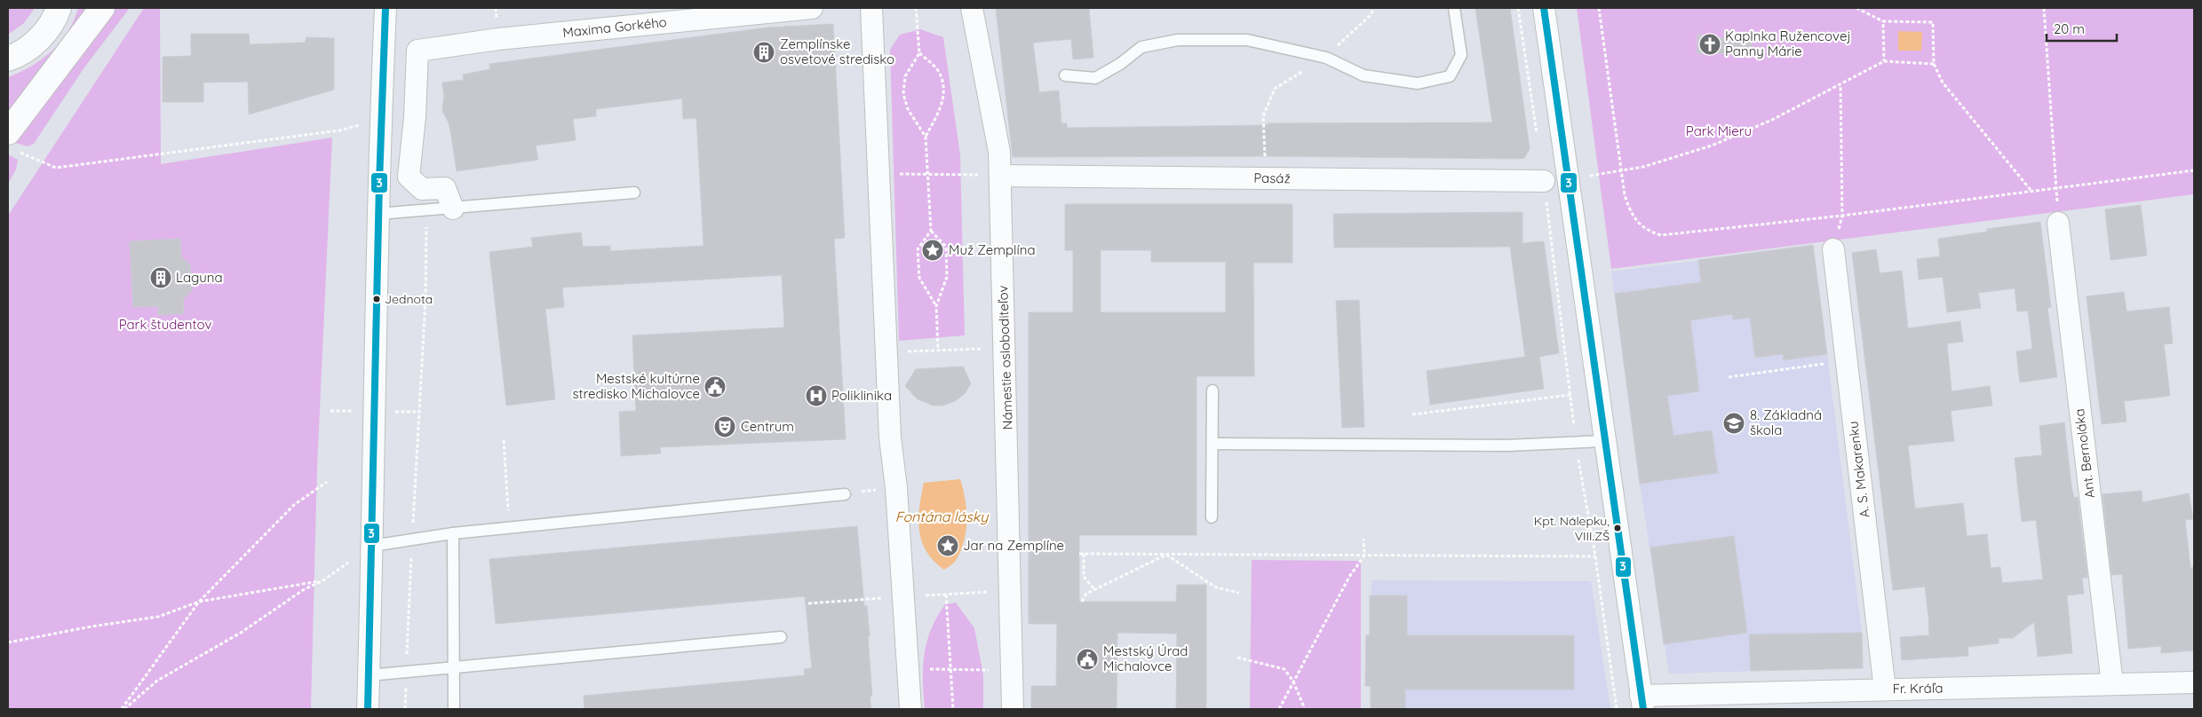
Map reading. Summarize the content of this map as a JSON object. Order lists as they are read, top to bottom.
{
  "streets": {
    "street": [
      "Maxima Gorkého",
      "Pasáž",
      "Námestie osloboditeľov",
      "Ant. Bernoláka",
      "A. S. Makarenku",
      "Fr. Kráľa"
    ]
  },
  "crossings": [
    ["Pasáž", "Námestie osloboditeľov"],
    ["Ant. Bernoláka", "Fr. Kráľa"],
    ["A. S. Makarenku", "Fr. Kráľa"]
  ],
  "water": ["Fontána lásky"],
  "parks": ["Park Mieru", "Park študentov"],
  "places": {
    "church": ["Kaplnka Ružencovej Panny Márie"],
    "building": ["Zemplínske osvetové stredisko", "Laguna"],
    "place": ["Muž Zemplína", "Jar na Zemplíne"],
    "other": ["Jednota", "Kpt. Nálepku, VIII.ZŠ"],
    "public building": ["Mestské kultúrne stredisko Michalovce", "Mestský Úrad Michalovce"],
    "hospital": ["Poliklinika"],
    "school or university": ["8. Základná škola"],
    "theatre": ["Centrum"]
  },
  "lines": ["transit line 3"],
  "scale_bar": "20 m"
}
